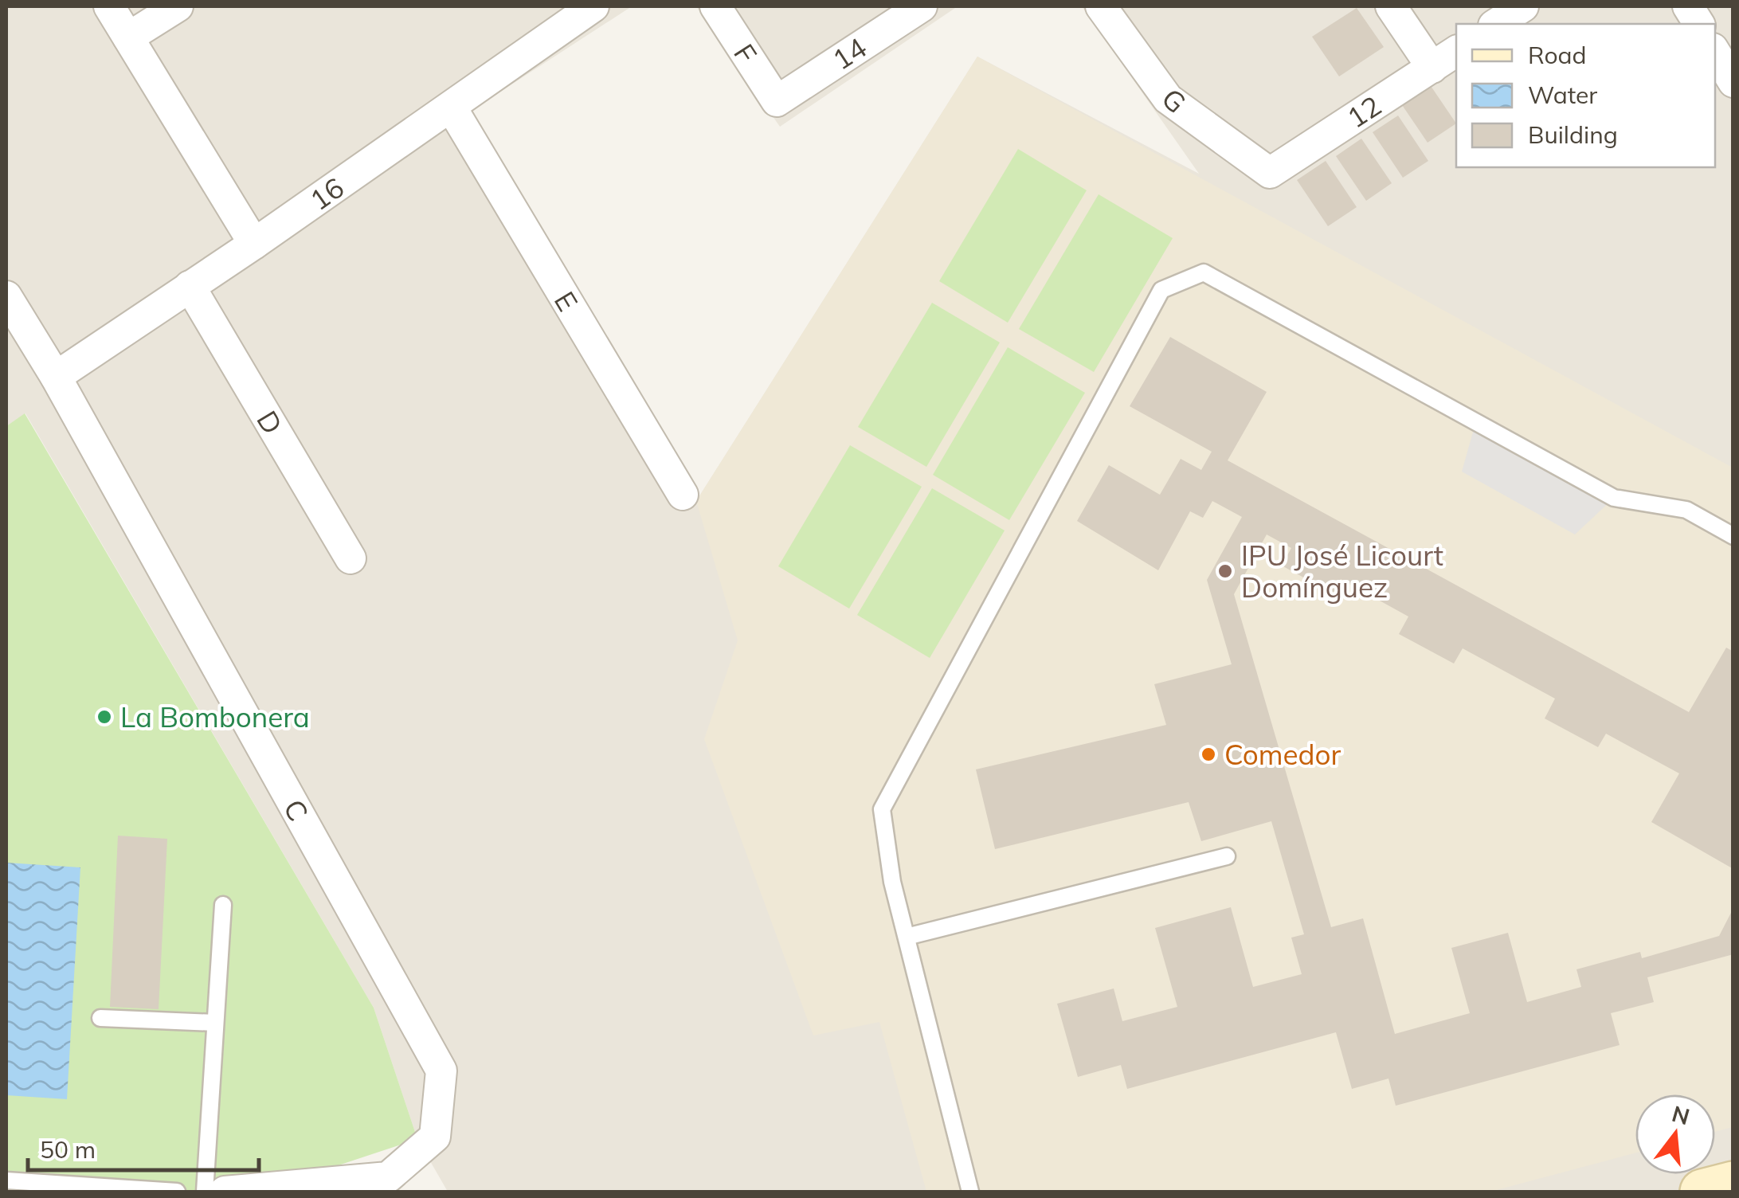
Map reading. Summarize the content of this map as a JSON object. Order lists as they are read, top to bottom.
{
  "streets": {
    "street": [
      "F",
      "14",
      "G",
      "12",
      "16",
      "E",
      "D",
      "C"
    ]
  },
  "crossings": [
    ["F", "14"],
    ["G", "12"],
    ["16", "E"],
    ["16", "D"],
    ["16", "C"]
  ],
  "places": ["IPU José Licourt Domínguez", "La Bombonera", "Comedor"],
  "legend": ["Road", "Water", "Building"],
  "scale_bar": "50 m",
  "north": "top"
}
